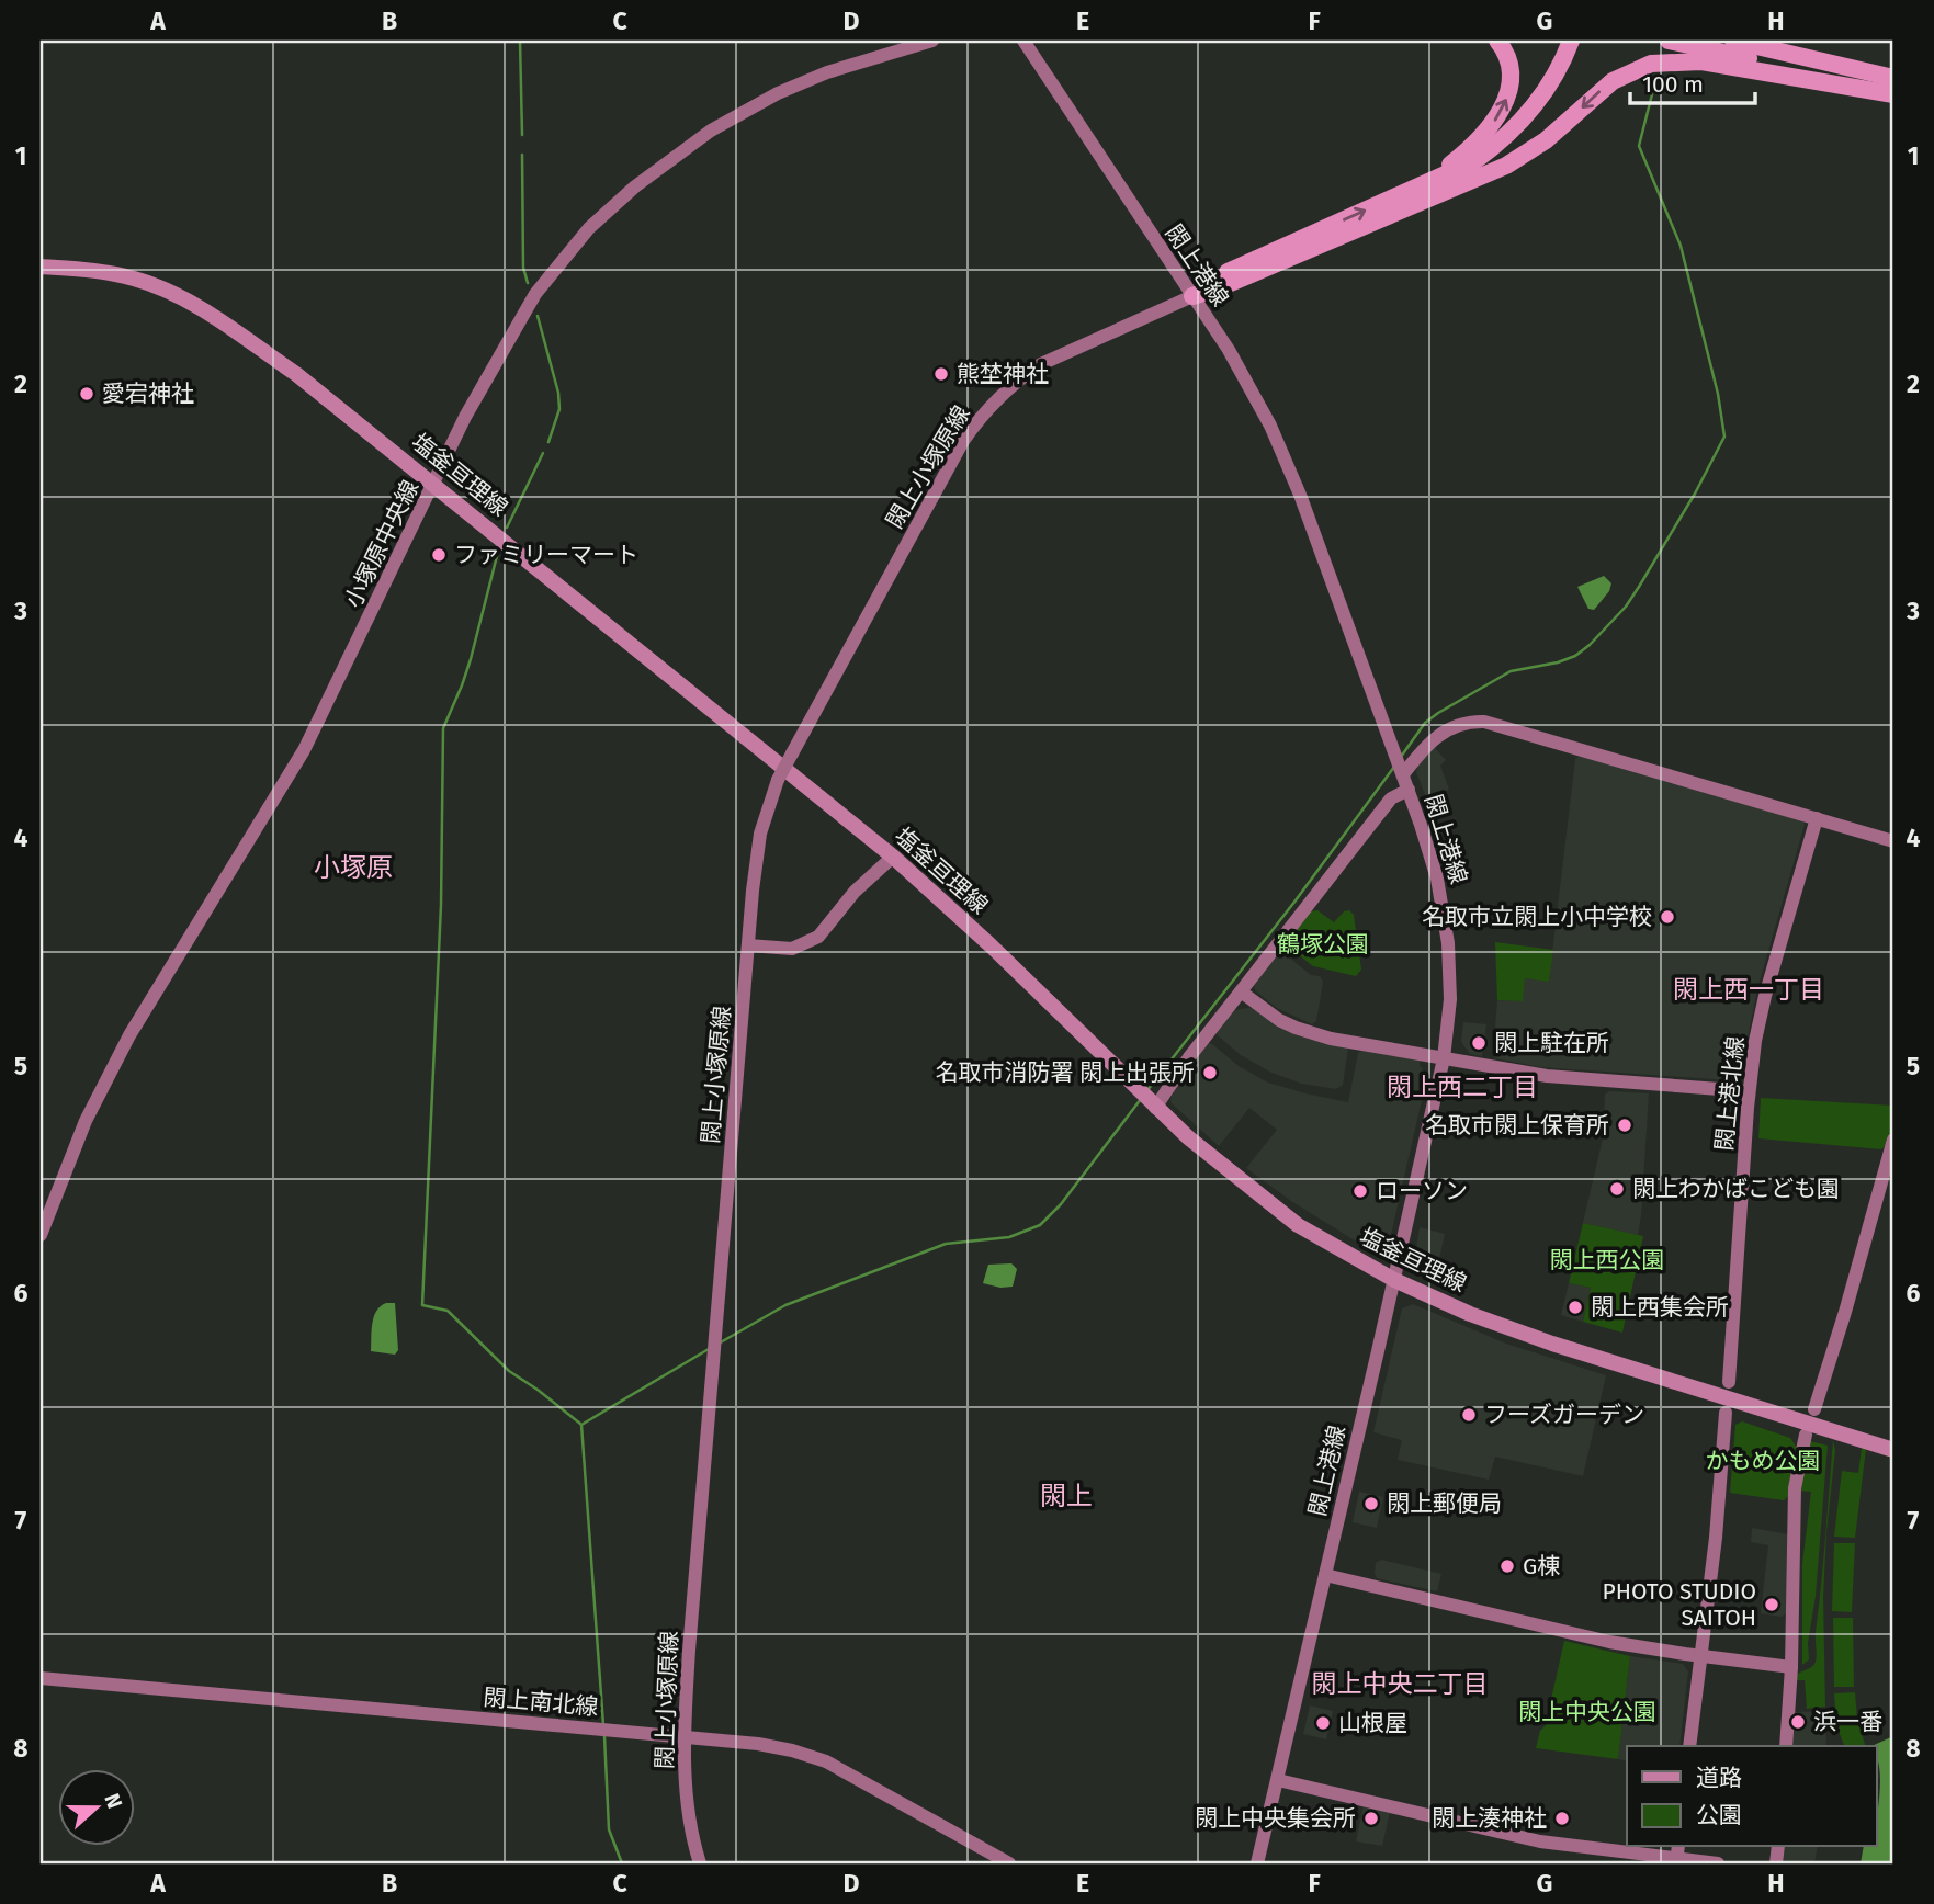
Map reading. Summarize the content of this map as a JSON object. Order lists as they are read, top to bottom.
{
  "streets": {
    "main road": ["塩釜亘理線"],
    "street": [
      "閖上港線",
      "閖上小塚原線",
      "小塚原中央線",
      "閖上港北線",
      "閖上南北線"
    ]
  },
  "crossings": [
    ["閖上港線", "閖上小塚原線"],
    ["閖上港線", "塩釜亘理線"],
    ["閖上小塚原線", "閖上南北線"],
    ["塩釜亘理線", "小塚原中央線"]
  ],
  "districts": [
    "小塚原",
    "閖上西一丁目",
    "閖上西二丁目",
    "閖上",
    "閖上中央二丁目"
  ],
  "parks": [
    "鶴塚公園",
    "閖上西公園",
    "かもめ公園",
    "閖上中央公園"
  ],
  "places": [
    "熊埜神社",
    "愛宕神社",
    "ファミリーマート",
    "名取市立閖上小中学校",
    "閖上駐在所",
    "名取市消防署 閖上出張所",
    "名取市閖上保育所",
    "閖上わかばこども園",
    "ローソン",
    "閖上西集会所",
    "フーズガーデン",
    "閖上郵便局",
    "G棟",
    "PHOTO STUDIO SAITOH",
    "浜一番",
    "山根屋",
    "閖上中央集会所",
    "閖上湊神社"
  ],
  "legend": ["道路", "公園"],
  "scale_bar": "100 m",
  "north": "right",
  "grid": {
    "columns": [
      "A",
      "B",
      "C",
      "D",
      "E",
      "F",
      "G",
      "H"
    ],
    "rows": [
      "1",
      "2",
      "3",
      "4",
      "5",
      "6",
      "7",
      "8"
    ]
  }
}
